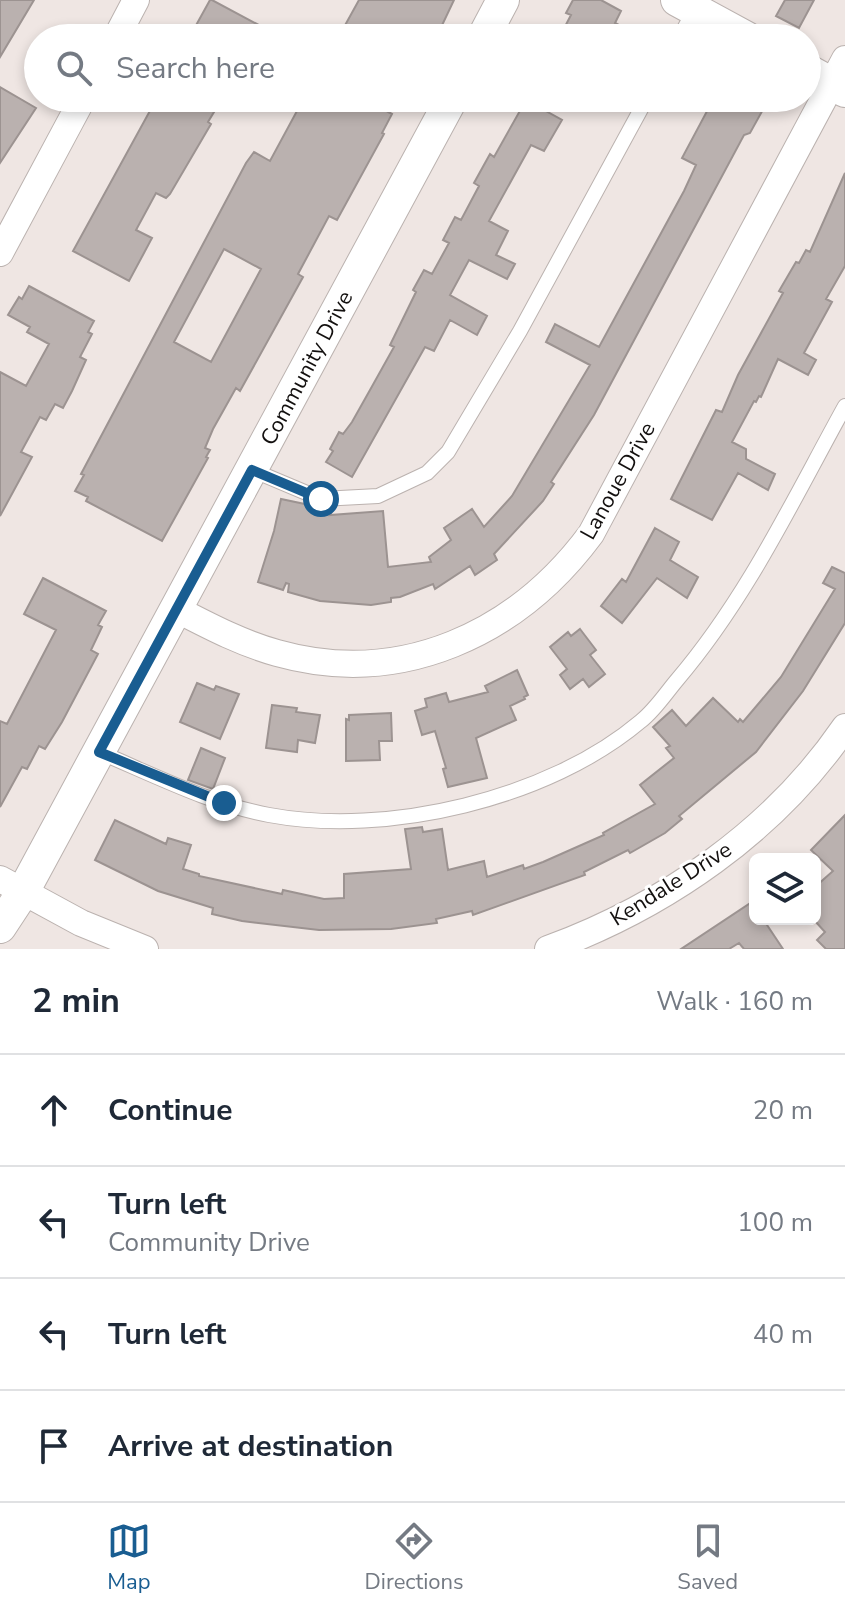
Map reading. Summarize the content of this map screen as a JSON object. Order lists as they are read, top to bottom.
{
  "streets": {
    "street": ["Community Drive", "Lanoue Drive", "Kendale Drive"]
  },
  "crossings": [
    ["Community Drive", "Lanoue Drive"]
  ],
  "page": {
    "search": "Search here",
    "heading": ["2 min", "Walk · 160 m"],
    "list": [
      ["Continue", "20 m"],
      ["Turn left", "Community Drive", "100 m"],
      ["Turn left", "40 m"],
      "Arrive at destination"
    ],
    "nav": ["Map", "Directions", "Saved"]
  }
}
